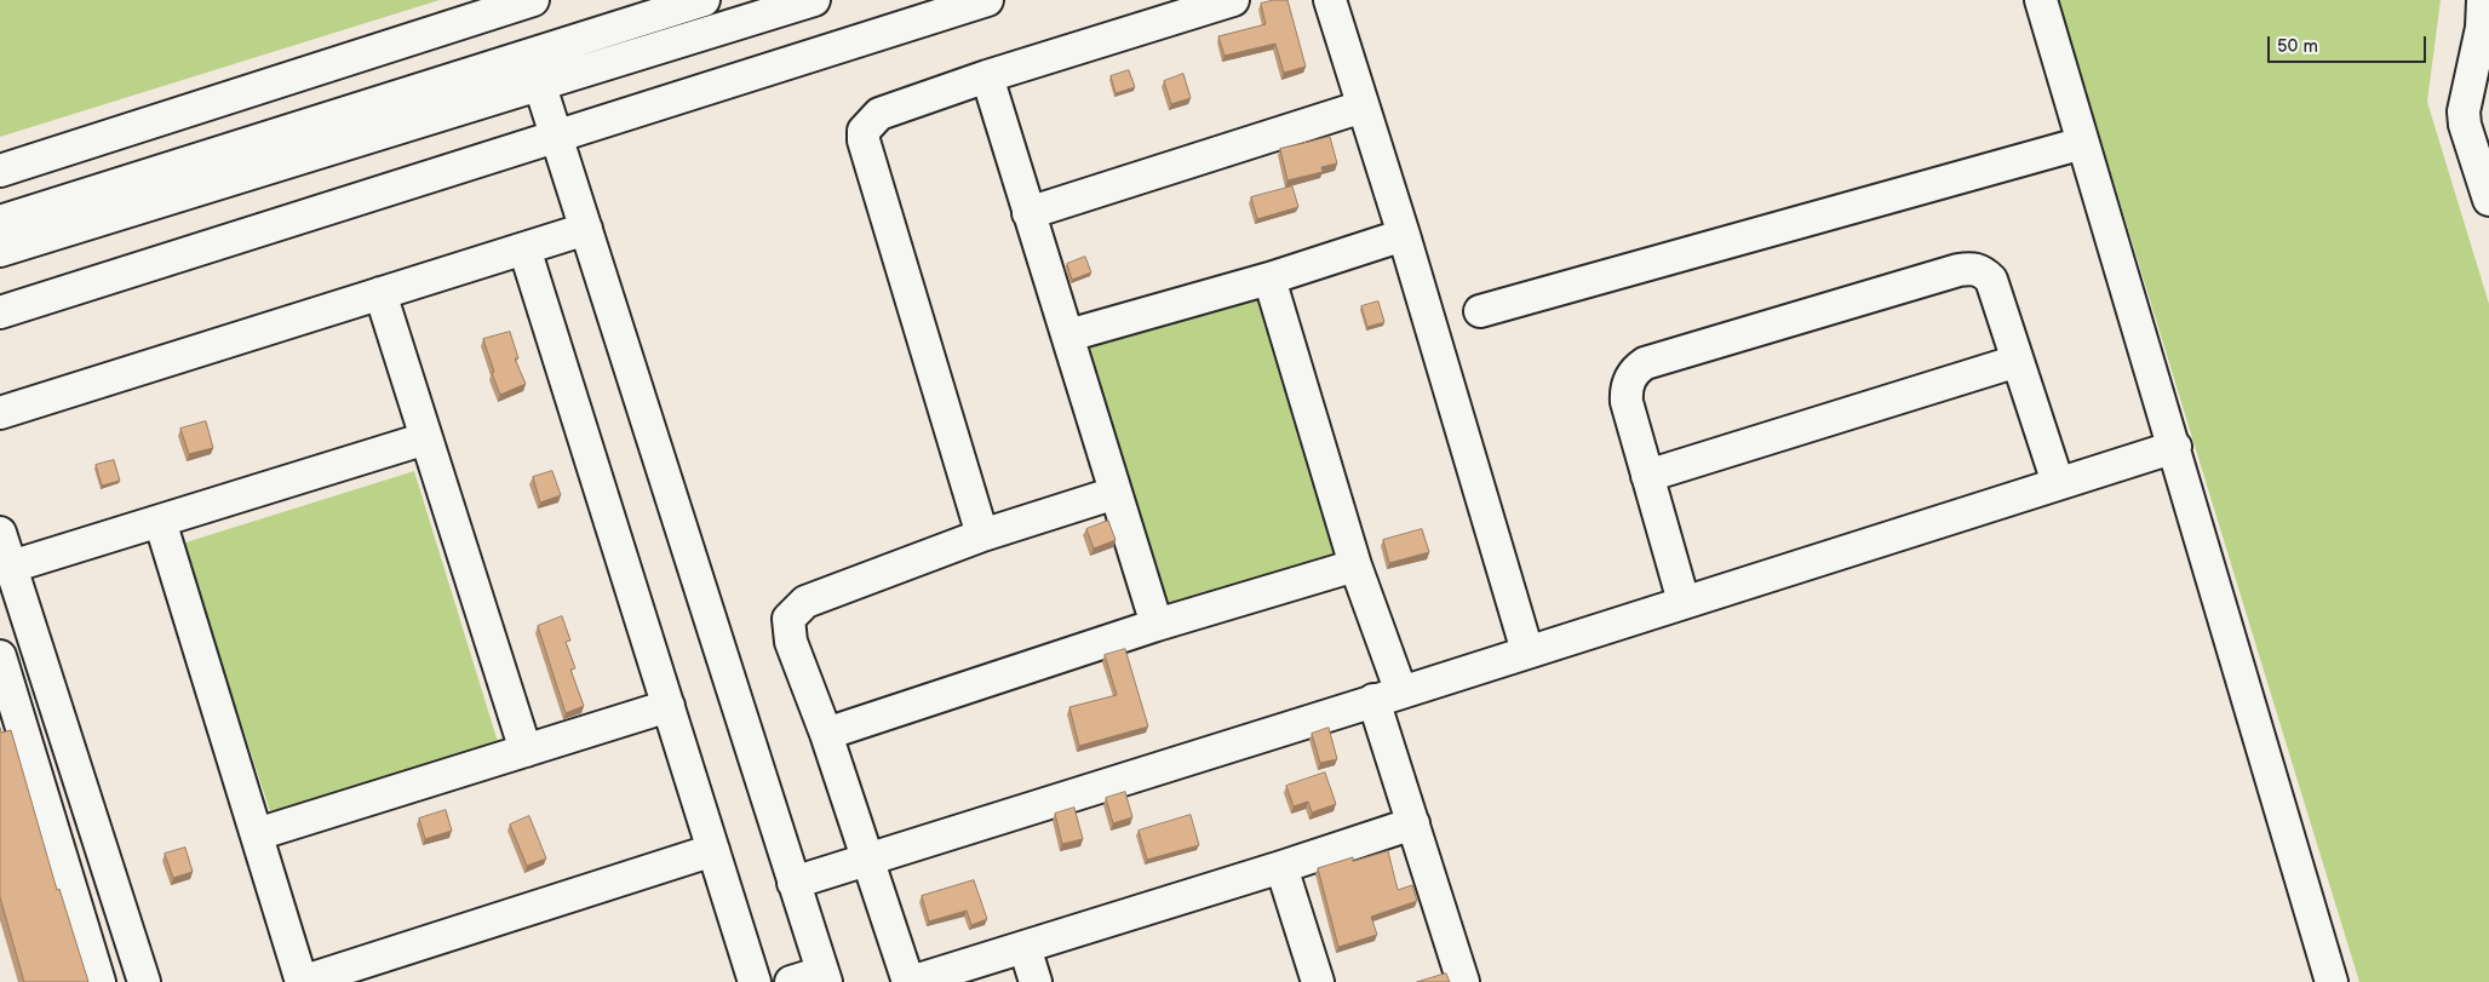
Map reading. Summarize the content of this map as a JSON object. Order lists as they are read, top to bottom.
{
  "scale_bar": "50 m"
}
